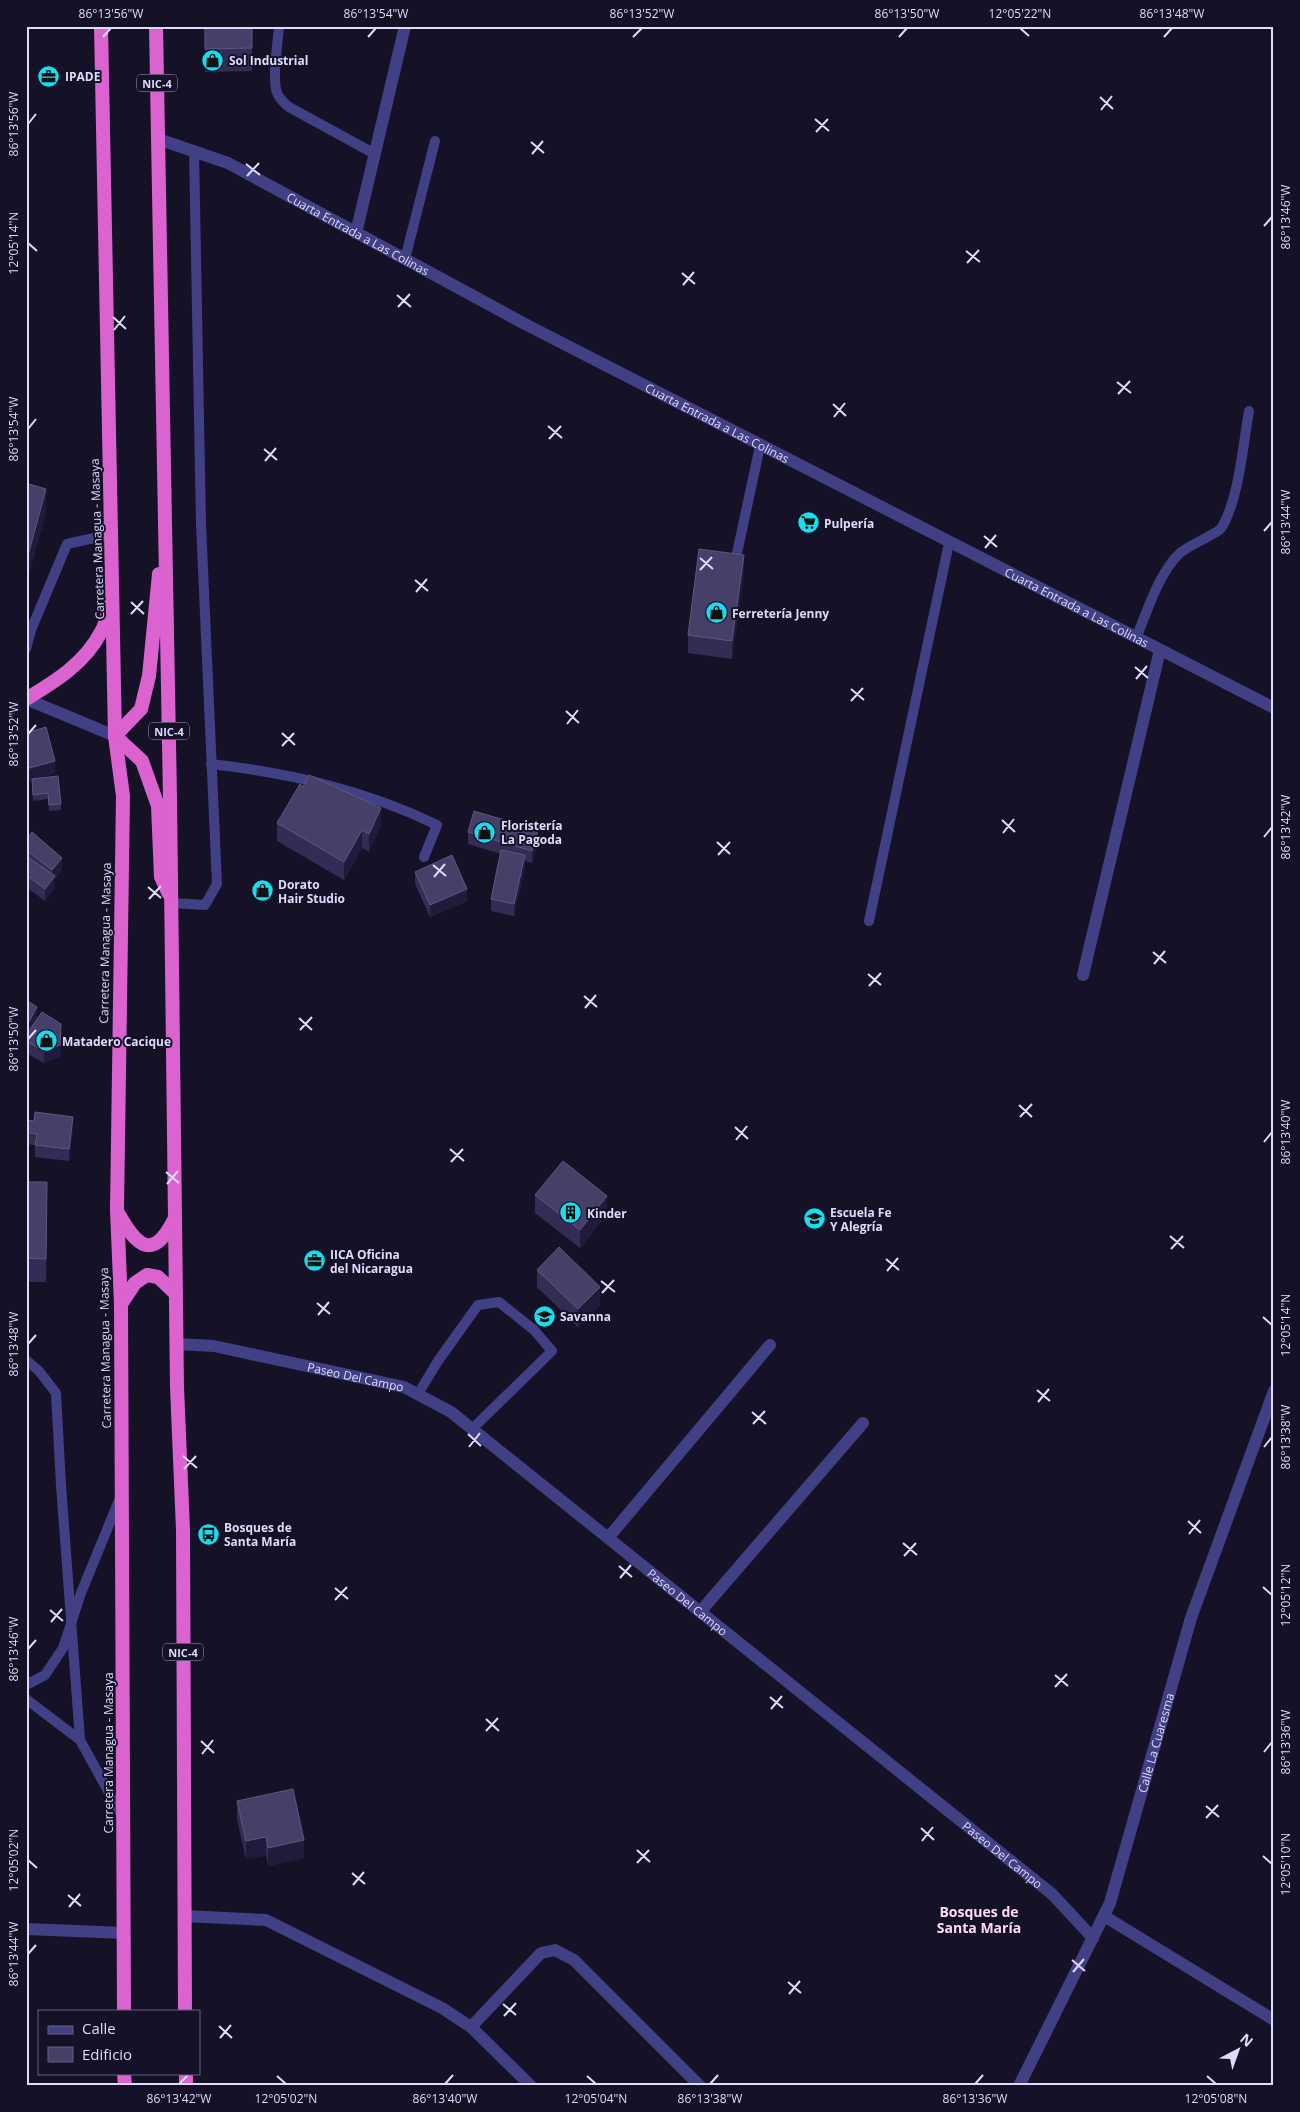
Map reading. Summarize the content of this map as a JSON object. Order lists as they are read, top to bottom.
{
  "streets": {
    "highway": ["NIC-4", "Carretera Managua - Masaya"],
    "street": ["Cuarta Entrada a Las Colinas", "Paseo Del Campo", "Calle La Cuaresma"]
  },
  "crossings": [
    ["NIC-4", "Cuarta Entrada a Las Colinas"],
    ["NIC-4", "Paseo Del Campo"],
    ["Paseo Del Campo", "Calle La Cuaresma"]
  ],
  "districts": ["Bosques de Santa María"],
  "places": {
    "shop": [
      "Sol Industrial",
      "Ferretería Jenny",
      "Floristería La Pagoda",
      "Dorato Hair Studio",
      "Matadero Cacique"
    ],
    "office": ["IPADE", "IICA Oficina del Nicaragua"],
    "supermarket": ["Pulpería"],
    "building": ["Kinder"],
    "school or university": ["Escuela Fe Y Alegría", "Savanna"],
    "bus stop": ["Bosques de Santa María"]
  },
  "legend": ["Calle", "Edificio"],
  "north": "top right",
  "coordinates": [
    "86°13'56\"W",
    "86°13'54\"W",
    "86°13'52\"W",
    "86°13'50\"W",
    "12°05'22\"N",
    "86°13'48\"W",
    "86°13'46\"W",
    "12°05'14\"N",
    "86°13'44\"W",
    "86°13'42\"W",
    "86°13'40\"W",
    "86°13'38\"W",
    "12°05'12\"N",
    "86°13'36\"W",
    "12°05'02\"N",
    "12°05'10\"N",
    "12°05'04\"N",
    "12°05'08\"N"
  ]
}
